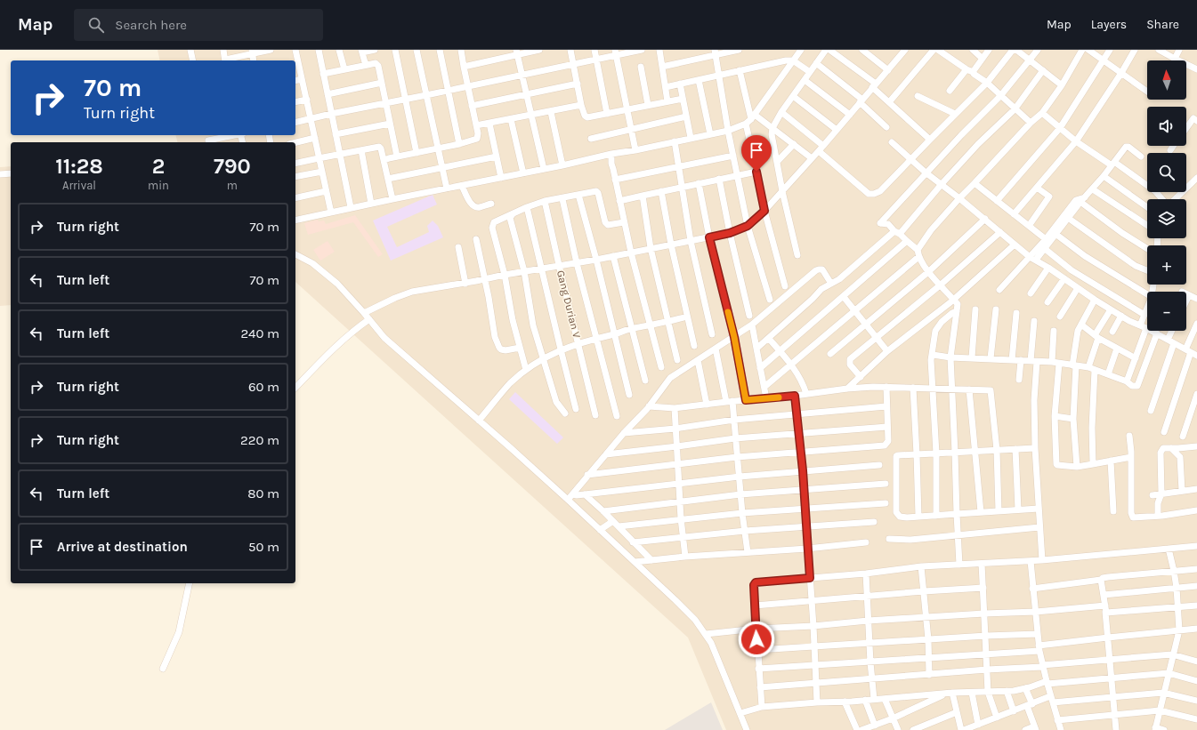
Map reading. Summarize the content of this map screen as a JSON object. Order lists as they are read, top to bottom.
{
  "streets": {
    "street": ["Gang Durian V"]
  },
  "north": "top",
  "page": {
    "header": "Map",
    "search": "Search here",
    "nav": ["Map", "Layers", "Share"],
    "map_buttons": ["+", "−"],
    "turn": ["70 m", "Turn right"],
    "eta": [
      "11:28",
      "Arrival",
      "2",
      "min",
      "790",
      "m"
    ],
    "list": [
      {
        "name": "Turn right",
        "value": "70 m"
      },
      {
        "name": "Turn left",
        "value": "70 m"
      },
      {
        "name": "Turn left",
        "value": "240 m"
      },
      {
        "name": "Turn right",
        "value": "60 m"
      },
      {
        "name": "Turn right",
        "value": "220 m"
      },
      {
        "name": "Turn left",
        "value": "80 m"
      },
      {
        "name": "Arrive at destination",
        "value": "50 m"
      }
    ]
  }
}
